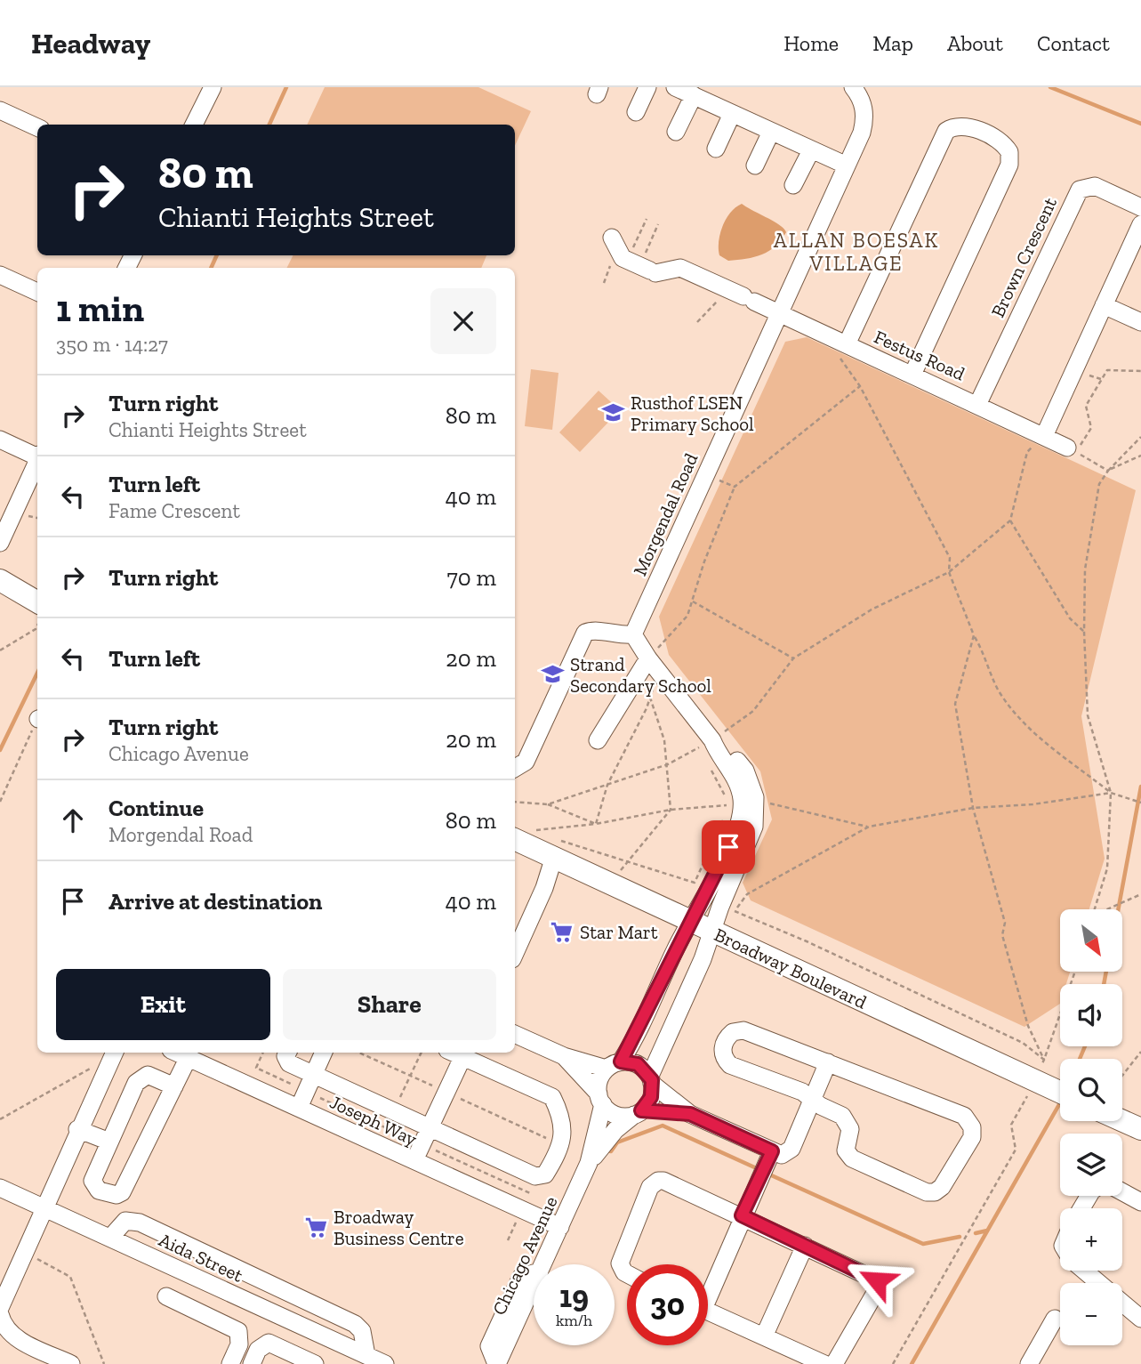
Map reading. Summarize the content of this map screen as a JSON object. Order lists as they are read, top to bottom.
{
  "streets": {
    "main road": ["Broadway Boulevard"],
    "street": [
      "Brown Crescent",
      "Festus Road",
      "Morgendal Road",
      "Joseph Way",
      "Chicago Avenue",
      "Aida Street"
    ]
  },
  "crossings": [
    ["Brown Crescent", "Festus Road"],
    ["Festus Road", "Morgendal Road"],
    ["Joseph Way", "Chicago Avenue"]
  ],
  "districts": ["ALLAN BOESAK VILLAGE"],
  "places": {
    "school or university": ["Rusthof LSEN Primary School", "Strand Secondary School"],
    "supermarket": ["Star Mart", "Broadway Business Centre"]
  },
  "north": "bottom right",
  "page": {
    "header": "Headway",
    "nav": [
      "Home",
      "Map",
      "About",
      "Contact"
    ],
    "turn": ["80 m", "Chianti Heights Street"],
    "heading": ["1 min", "350 m · 14:27"],
    "list": [
      {
        "name": "Turn right",
        "note": "Chianti Heights Street",
        "value": "80 m"
      },
      {
        "name": "Turn left",
        "note": "Fame Crescent",
        "value": "40 m"
      },
      {
        "name": "Turn right",
        "value": "70 m"
      },
      {
        "name": "Turn left",
        "value": "20 m"
      },
      {
        "name": "Turn right",
        "note": "Chicago Avenue",
        "value": "20 m"
      },
      {
        "name": "Continue",
        "note": "Morgendal Road",
        "value": "80 m"
      },
      {
        "name": "Arrive at destination",
        "value": "40 m"
      }
    ],
    "map_buttons": ["+", "−"],
    "buttons": ["Exit", "Share"],
    "speed": "19 km/h",
    "limit": "30"
  }
}
